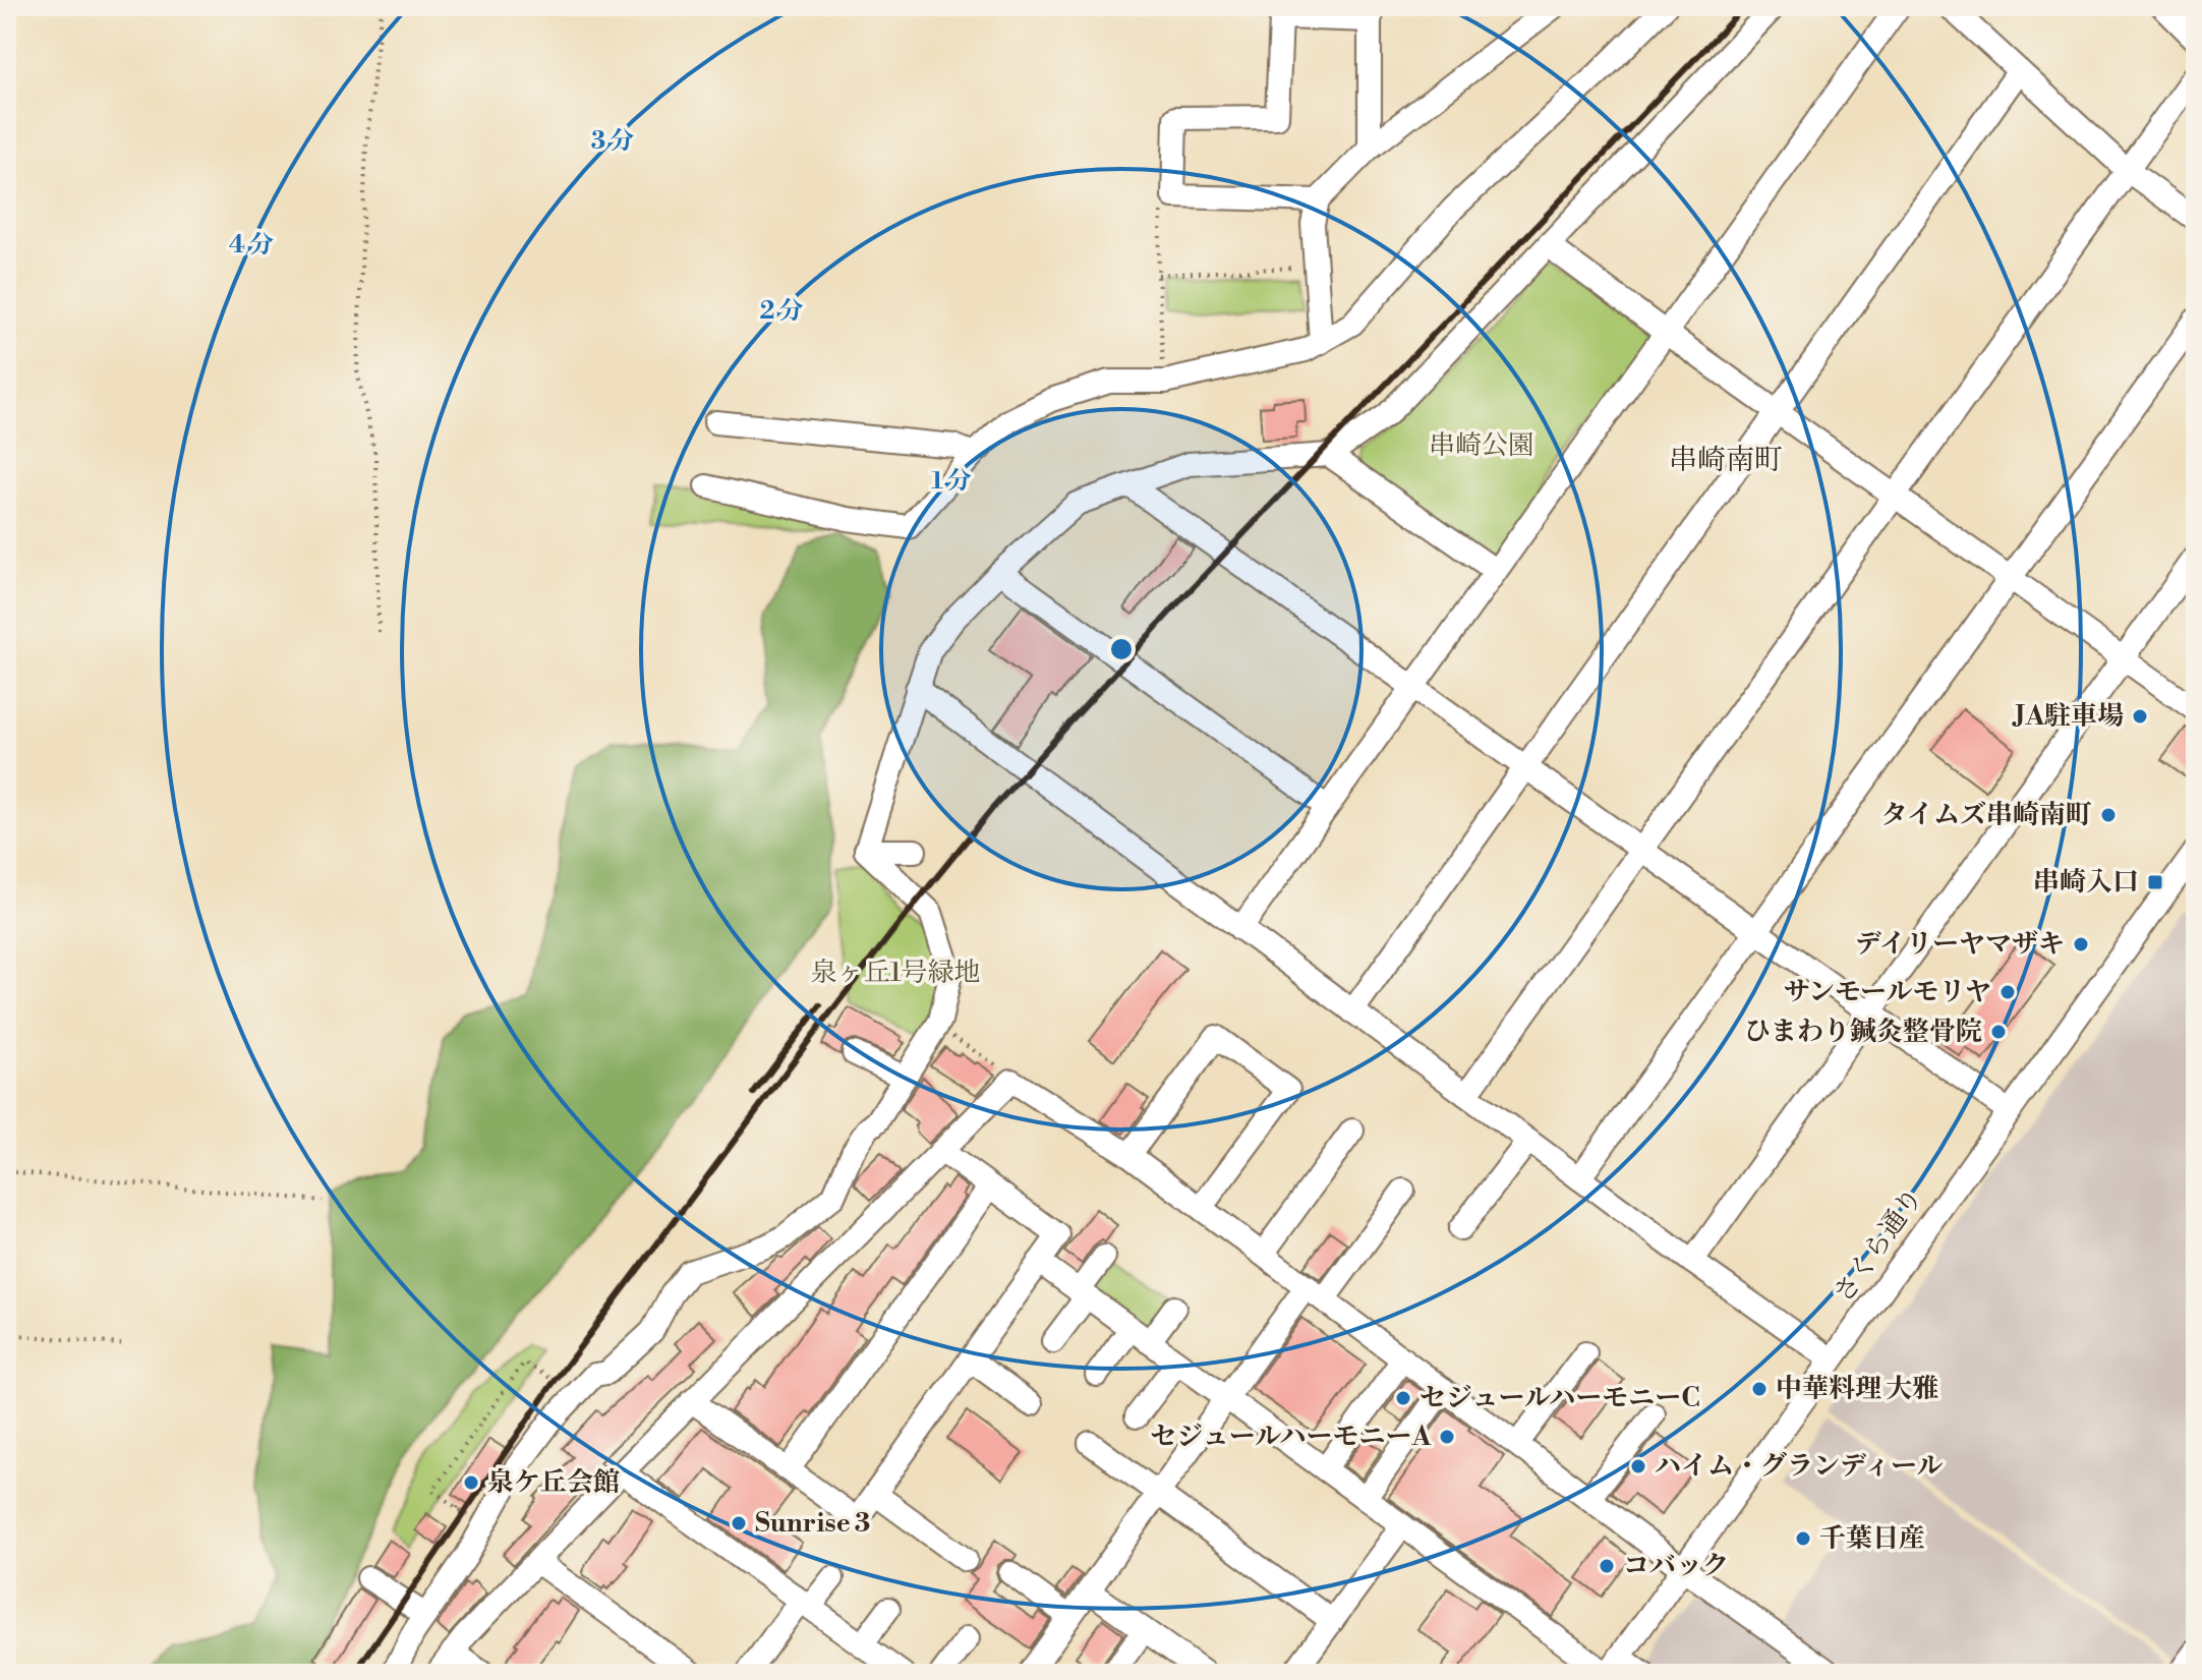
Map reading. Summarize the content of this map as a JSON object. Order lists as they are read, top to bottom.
{
  "streets": {
    "street": ["さくら通り"]
  },
  "districts": ["串崎南町"],
  "parks": ["串崎公園", "泉ヶ丘1号緑地"],
  "places": {
    "other": [
      "JA駐車場",
      "タイムズ串崎南町",
      "デイリーヤマザキ",
      "サンモールモリヤ",
      "ひまわり鍼灸整骨院",
      "中華料理 大雅",
      "セジュールハーモニーC",
      "セジュールハーモニーA",
      "ハイム・グランディール",
      "泉ケ丘会館",
      "Sunrise 3",
      "千葉日産",
      "コバック"
    ],
    "transit": ["串崎入口"]
  },
  "rings": [
    "3 分",
    "4 分",
    "2 分",
    "1 分"
  ]
}
